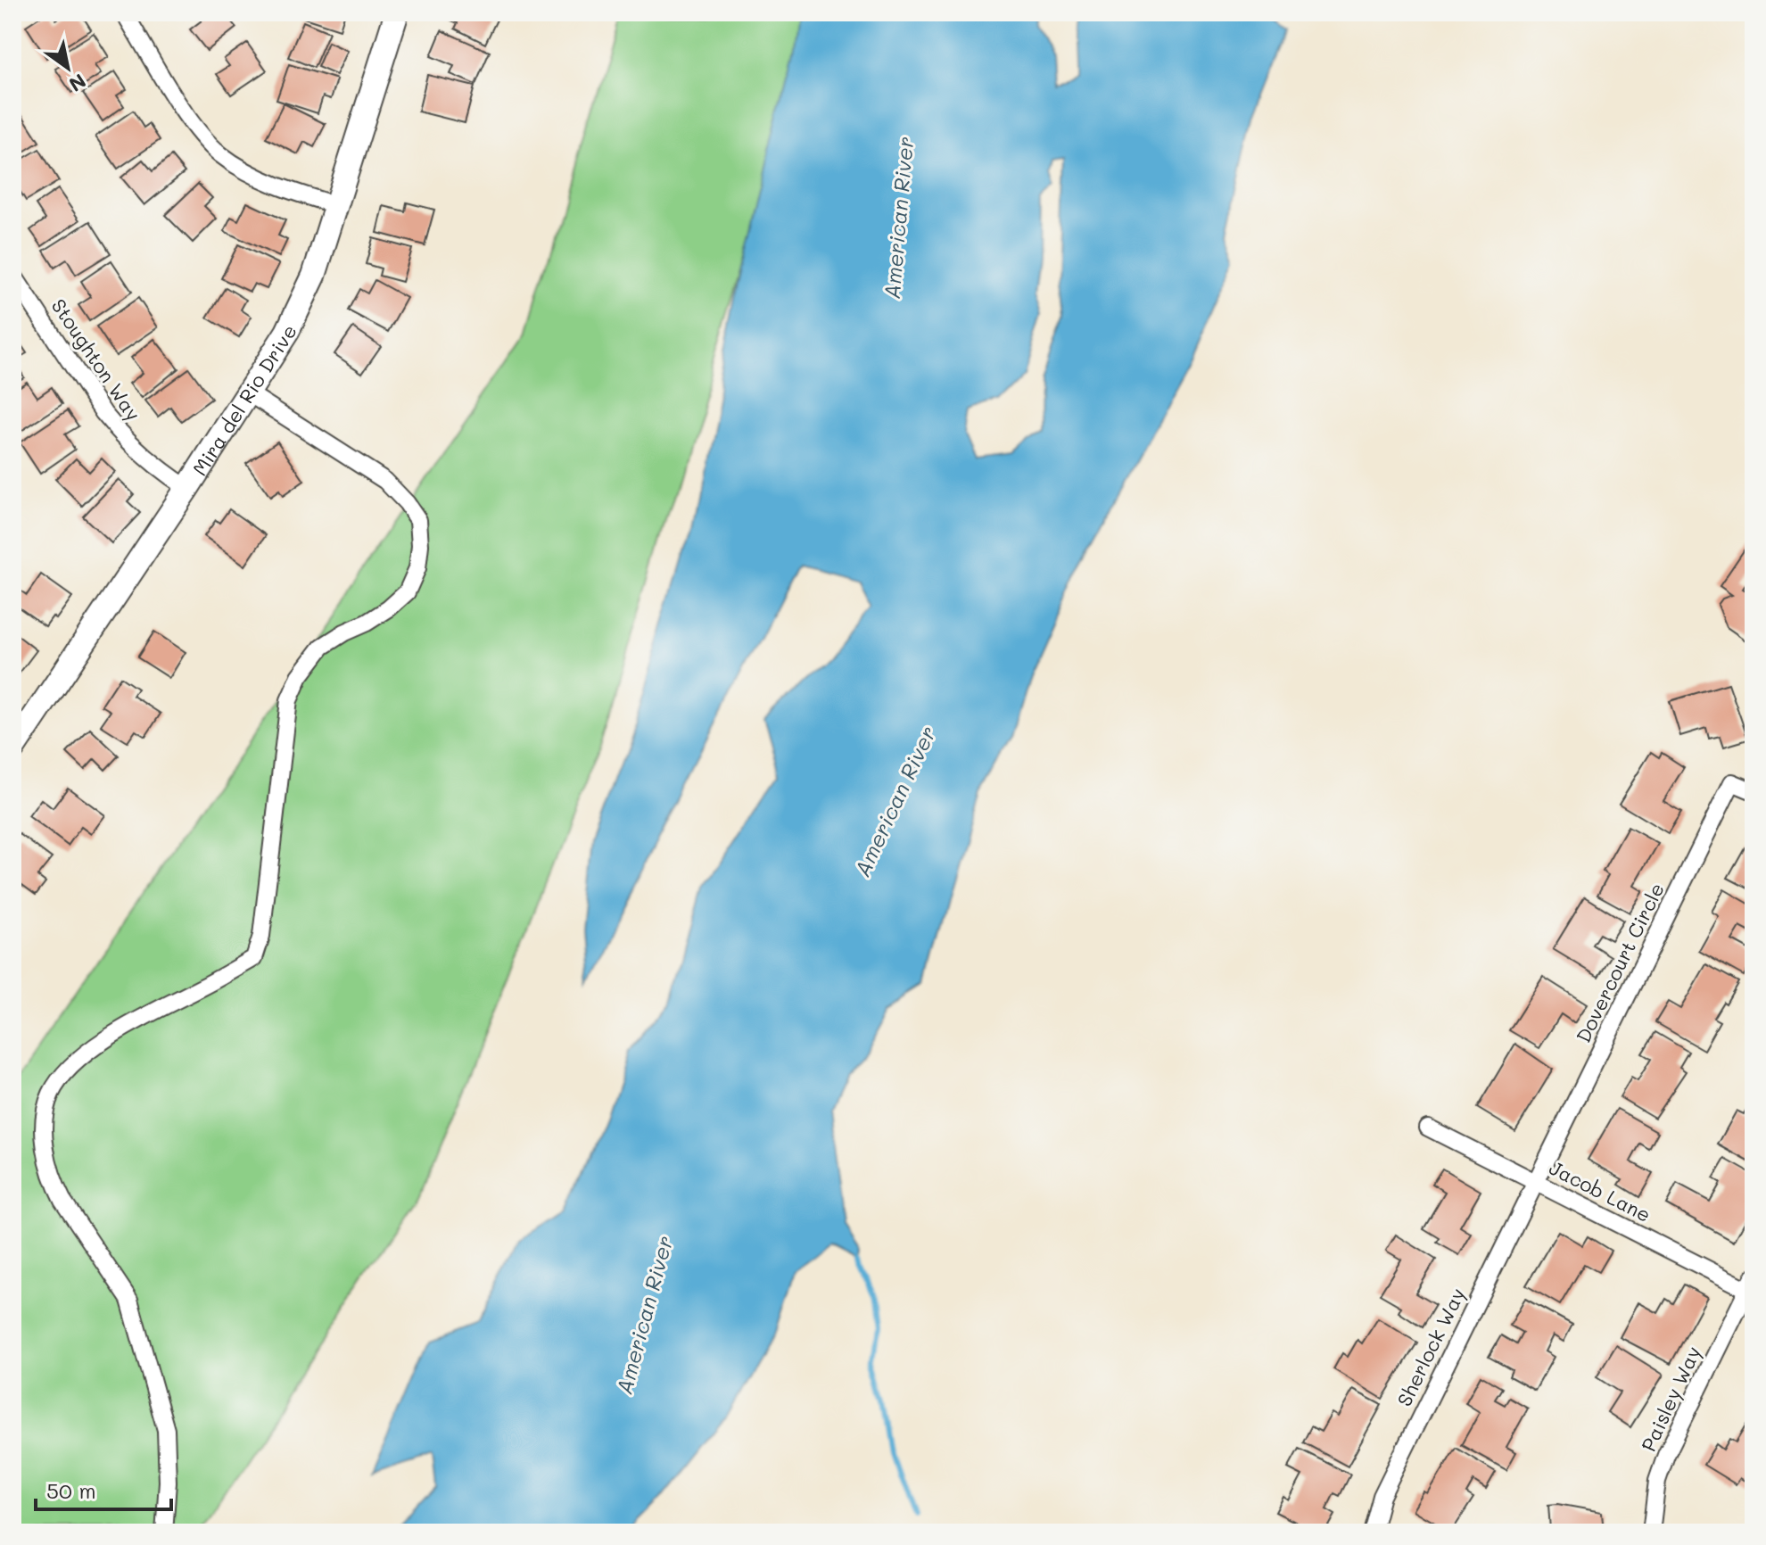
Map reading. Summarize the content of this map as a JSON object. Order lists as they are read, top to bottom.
{
  "streets": {
    "street": [
      "Stoughton Way",
      "Mira del Rio Drive",
      "Dovercourt Circle",
      "Jacob Lane",
      "Sherlock Way",
      "Paisley Way"
    ]
  },
  "crossings": [
    ["Stoughton Way", "Mira del Rio Drive"],
    ["Dovercourt Circle", "Jacob Lane"],
    ["Dovercourt Circle", "Sherlock Way"],
    ["Jacob Lane", "Sherlock Way"],
    ["Jacob Lane", "Paisley Way"]
  ],
  "water": ["American River"],
  "scale_bar": "50 m",
  "north": "bottom right"
}
